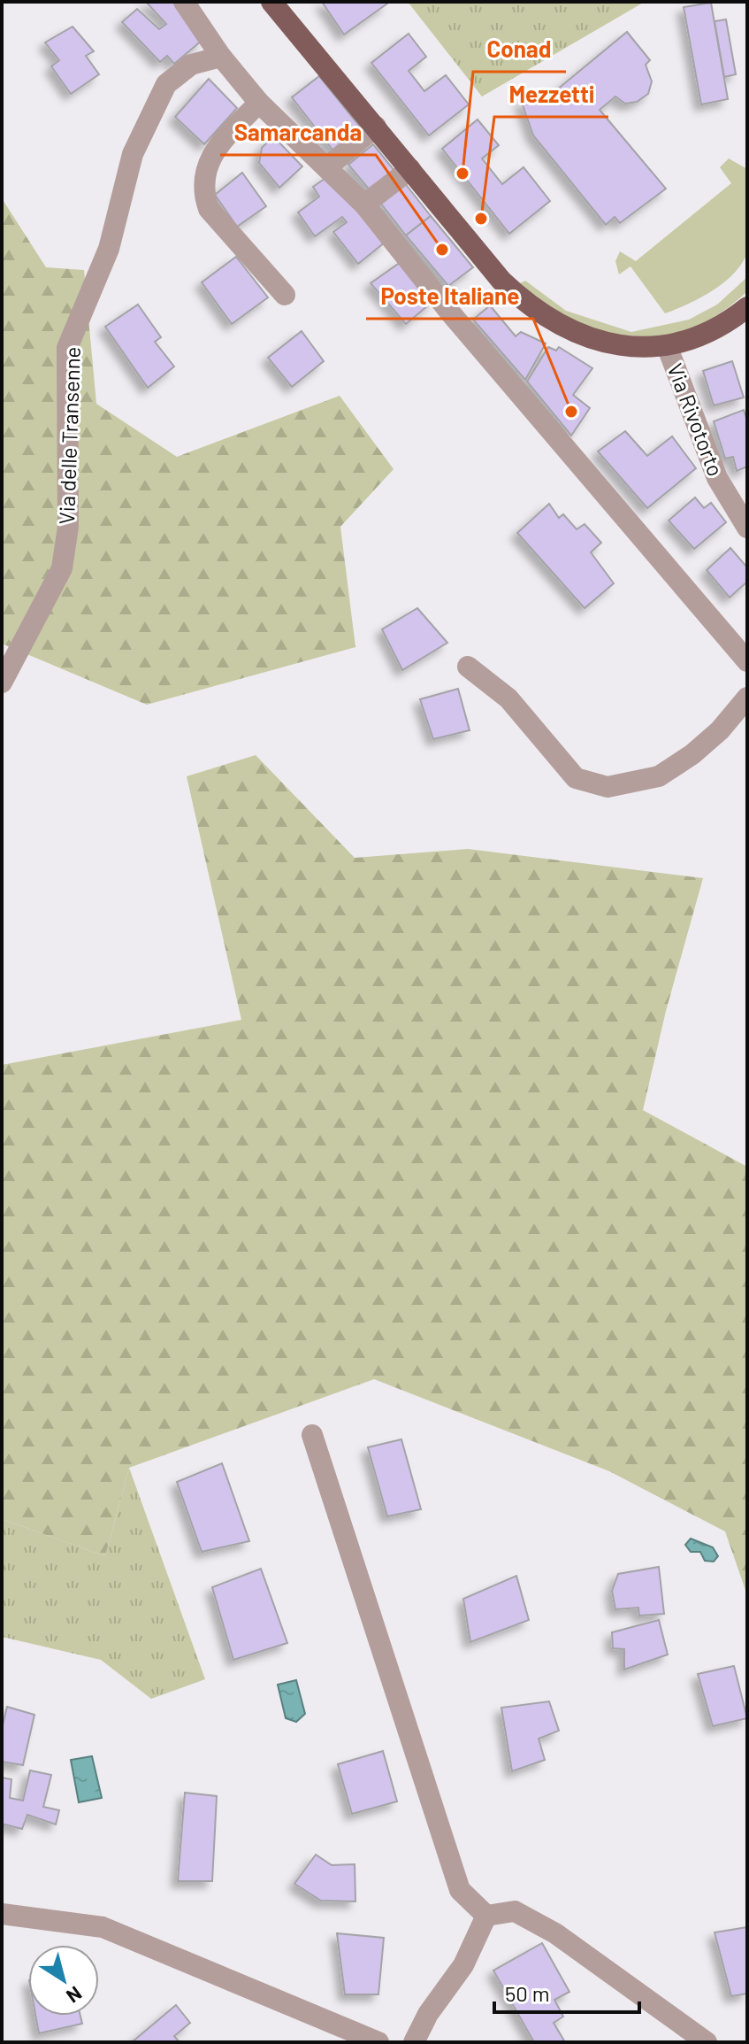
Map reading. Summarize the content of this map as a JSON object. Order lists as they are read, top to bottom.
{
  "streets": {
    "street": ["Via Rivotorto", "Via delle Transenne"]
  },
  "places": [
    "Conad",
    "Mezzetti",
    "Samarcanda",
    "Poste Italiane"
  ],
  "scale_bar": "50 m",
  "north": "bottom right"
}
